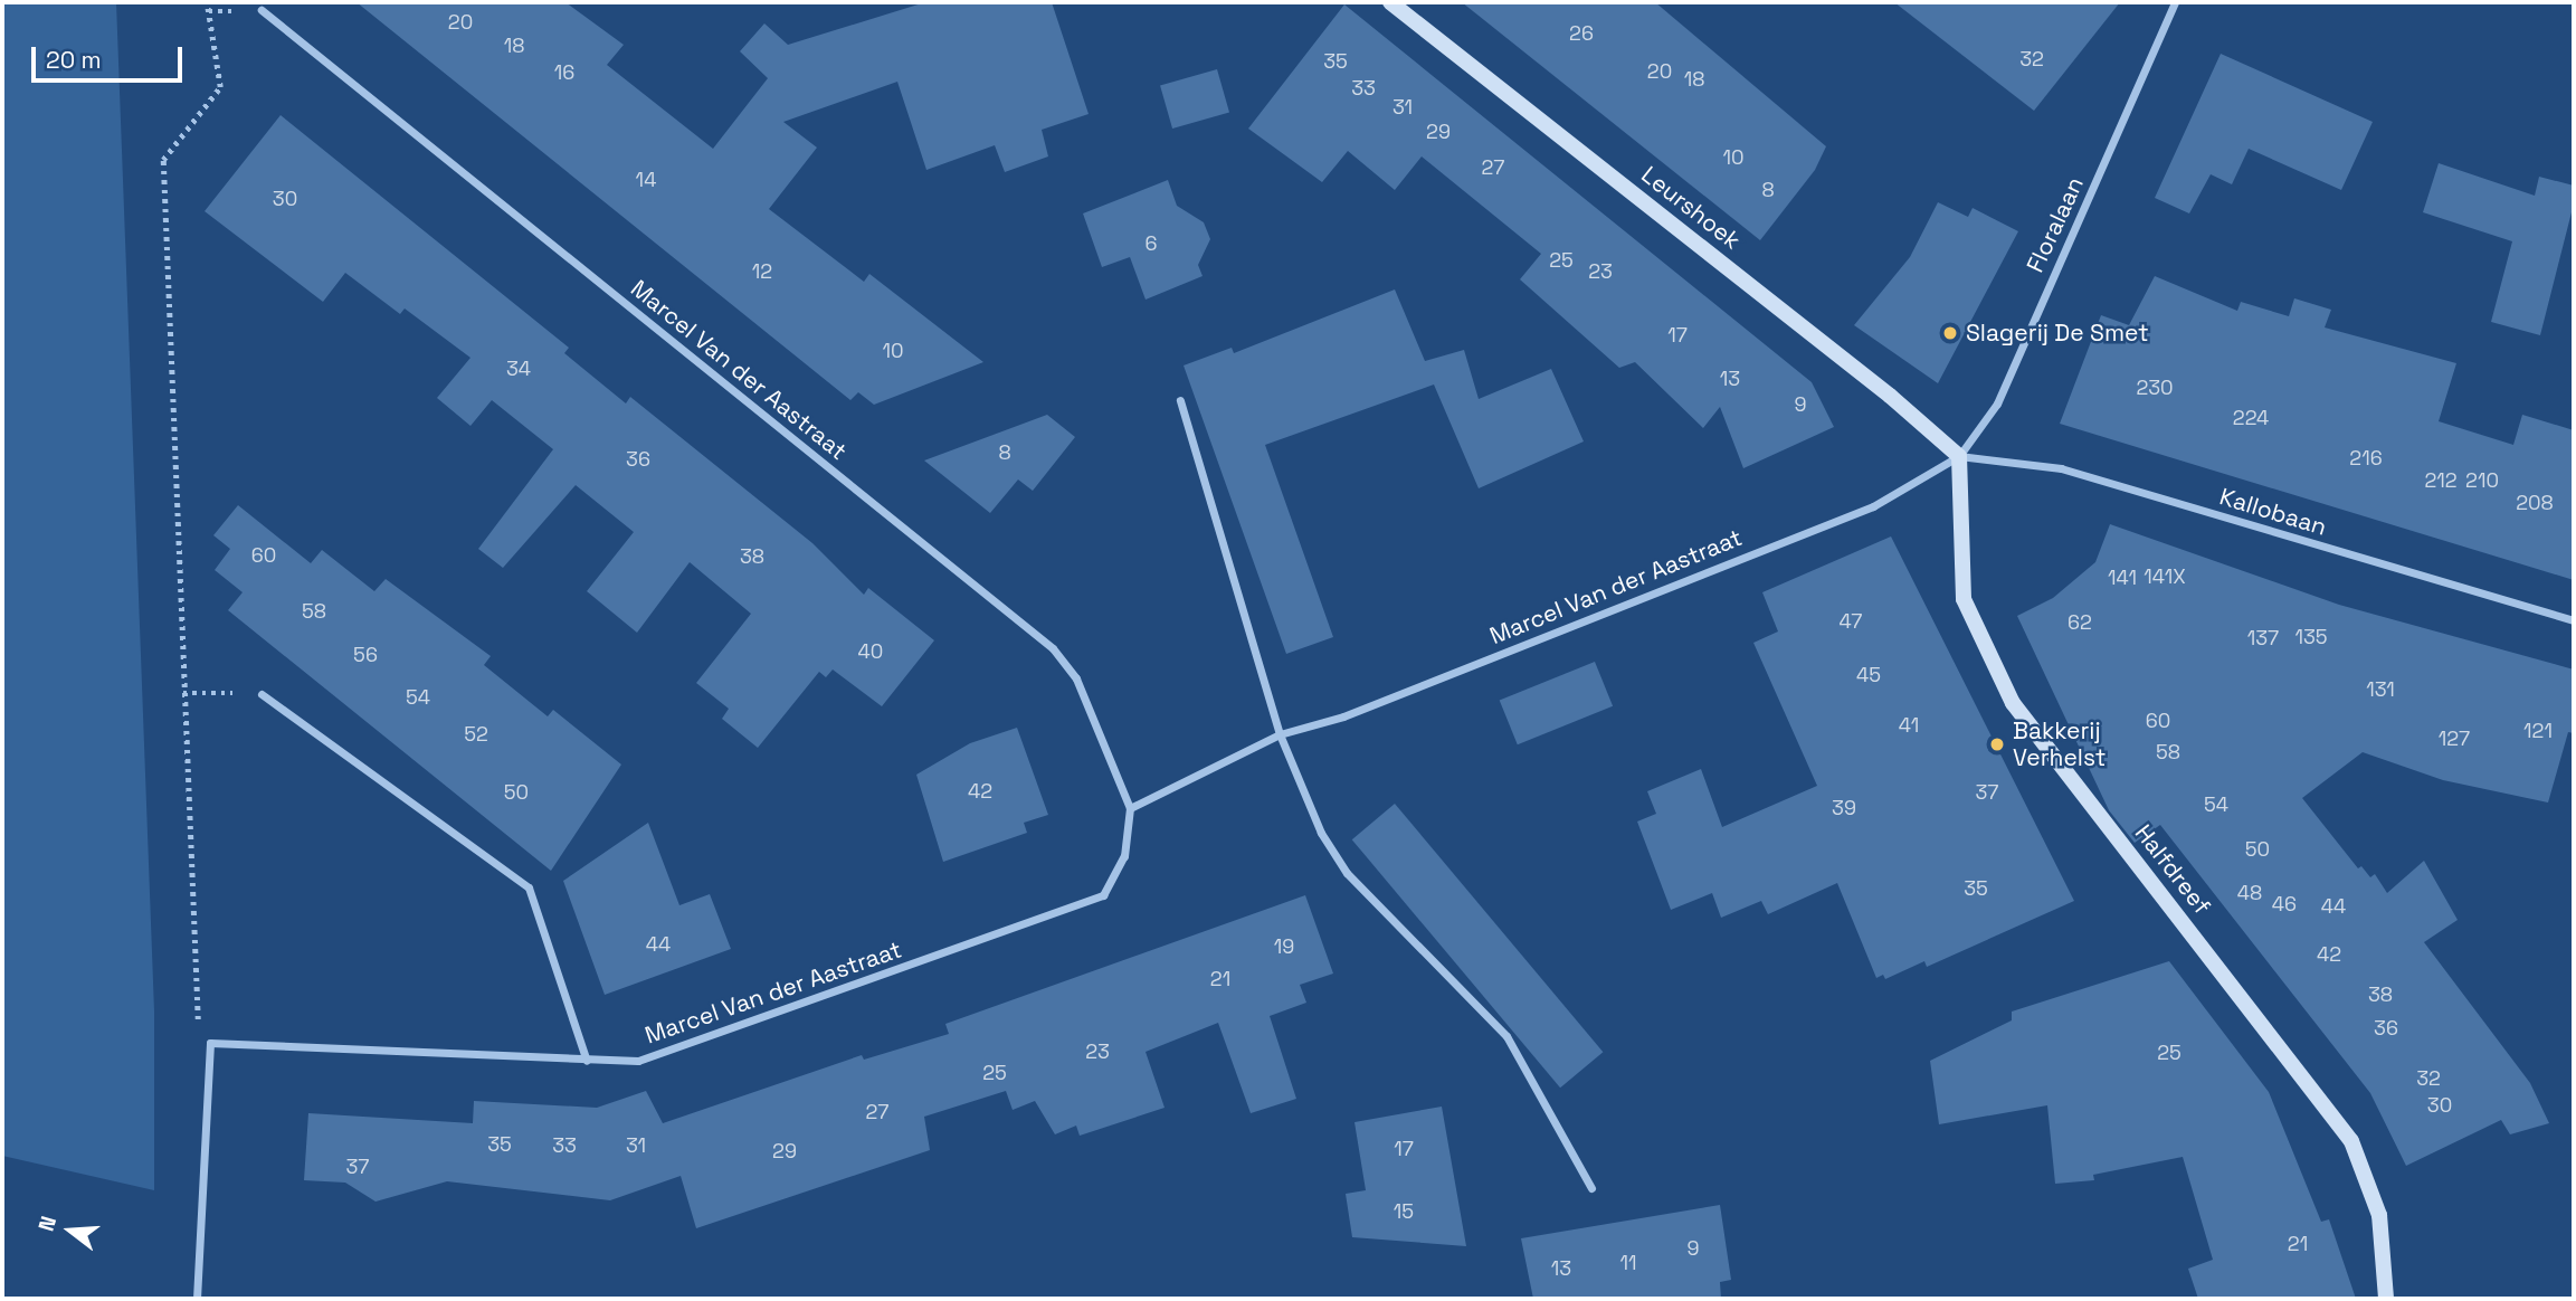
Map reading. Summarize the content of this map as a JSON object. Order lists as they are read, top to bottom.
{
  "streets": {
    "street": [
      "Leurshoek",
      "Floralaan",
      "Marcel Van der Aastraat",
      "Kallobaan",
      "Halfdreef"
    ]
  },
  "crossings": [
    ["Leurshoek", "Floralaan"],
    ["Leurshoek", "Marcel Van der Aastraat"],
    ["Leurshoek", "Kallobaan"],
    ["Leurshoek", "Halfdreef"],
    ["Floralaan", "Marcel Van der Aastraat"],
    ["Floralaan", "Kallobaan"],
    ["Floralaan", "Halfdreef"],
    ["Marcel Van der Aastraat", "Kallobaan"],
    ["Marcel Van der Aastraat", "Halfdreef"],
    ["Kallobaan", "Halfdreef"]
  ],
  "places": ["Slagerij De Smet", "Bakkerij Verhelst"],
  "house_numbers": [
    "20",
    "26",
    "18",
    "32",
    "35",
    "20",
    "16",
    "18",
    "33",
    "31",
    "29",
    "10",
    "27",
    "14",
    "8",
    "30",
    "6",
    "25",
    "12",
    "23",
    "17",
    "10",
    "34",
    "13",
    "230",
    "9",
    "224",
    "8",
    "216",
    "36",
    "212",
    "210",
    "208",
    "60",
    "38",
    "141X",
    "141",
    "58",
    "47",
    "62",
    "135",
    "137",
    "40",
    "56",
    "45",
    "131",
    "54",
    "60",
    "41",
    "121",
    "52",
    "127",
    "58",
    "42",
    "50",
    "37",
    "54",
    "39",
    "50",
    "35",
    "48",
    "46",
    "44",
    "44",
    "19",
    "42",
    "21",
    "38",
    "36",
    "23",
    "25",
    "25",
    "32",
    "30",
    "27",
    "35",
    "33",
    "31",
    "17",
    "29",
    "37",
    "15",
    "21",
    "9",
    "11",
    "13"
  ],
  "scale_bar": "20 m",
  "north": "left"
}
